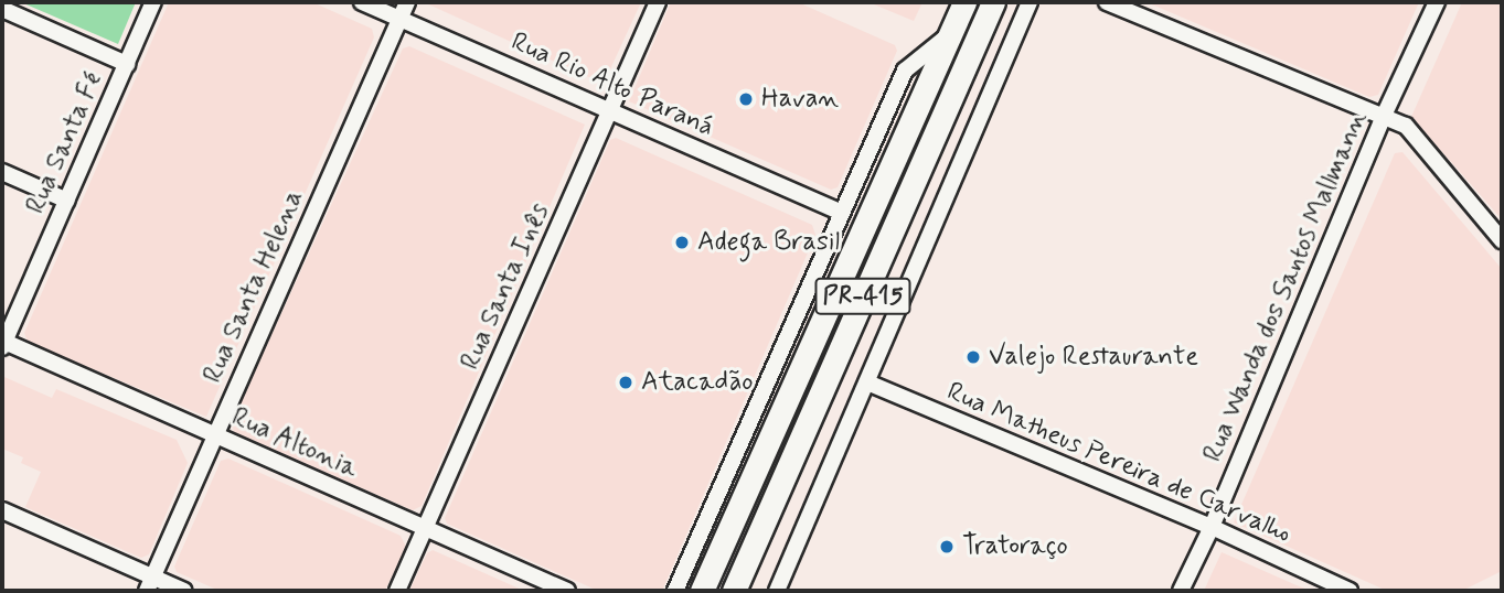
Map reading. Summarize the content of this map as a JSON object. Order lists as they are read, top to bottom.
{
  "streets": {
    "highway": ["PR-415"],
    "street": [
      "Rua Rio Alto Paraná",
      "Rua Santa Fé",
      "Rua Santa Helena",
      "Rua Santa Inês",
      "Rua Wanda dos Santos Mallmann",
      "Rua Altonia",
      "Rua Matheus Pereira de Carvalho"
    ]
  },
  "crossings": [
    ["Rua Rio Alto Paraná", "Rua Santa Helena"],
    ["Rua Rio Alto Paraná", "Rua Santa Inês"],
    ["Rua Santa Fé", "Rua Altonia"],
    ["Rua Santa Helena", "Rua Altonia"],
    ["Rua Santa Inês", "Rua Altonia"],
    ["Rua Wanda dos Santos Mallmann", "Rua Matheus Pereira de Carvalho"]
  ],
  "places": [
    "Havan",
    "Adega Brasil",
    "Valejo Restaurante",
    "Atacadão",
    "Tratoraço"
  ]
}
